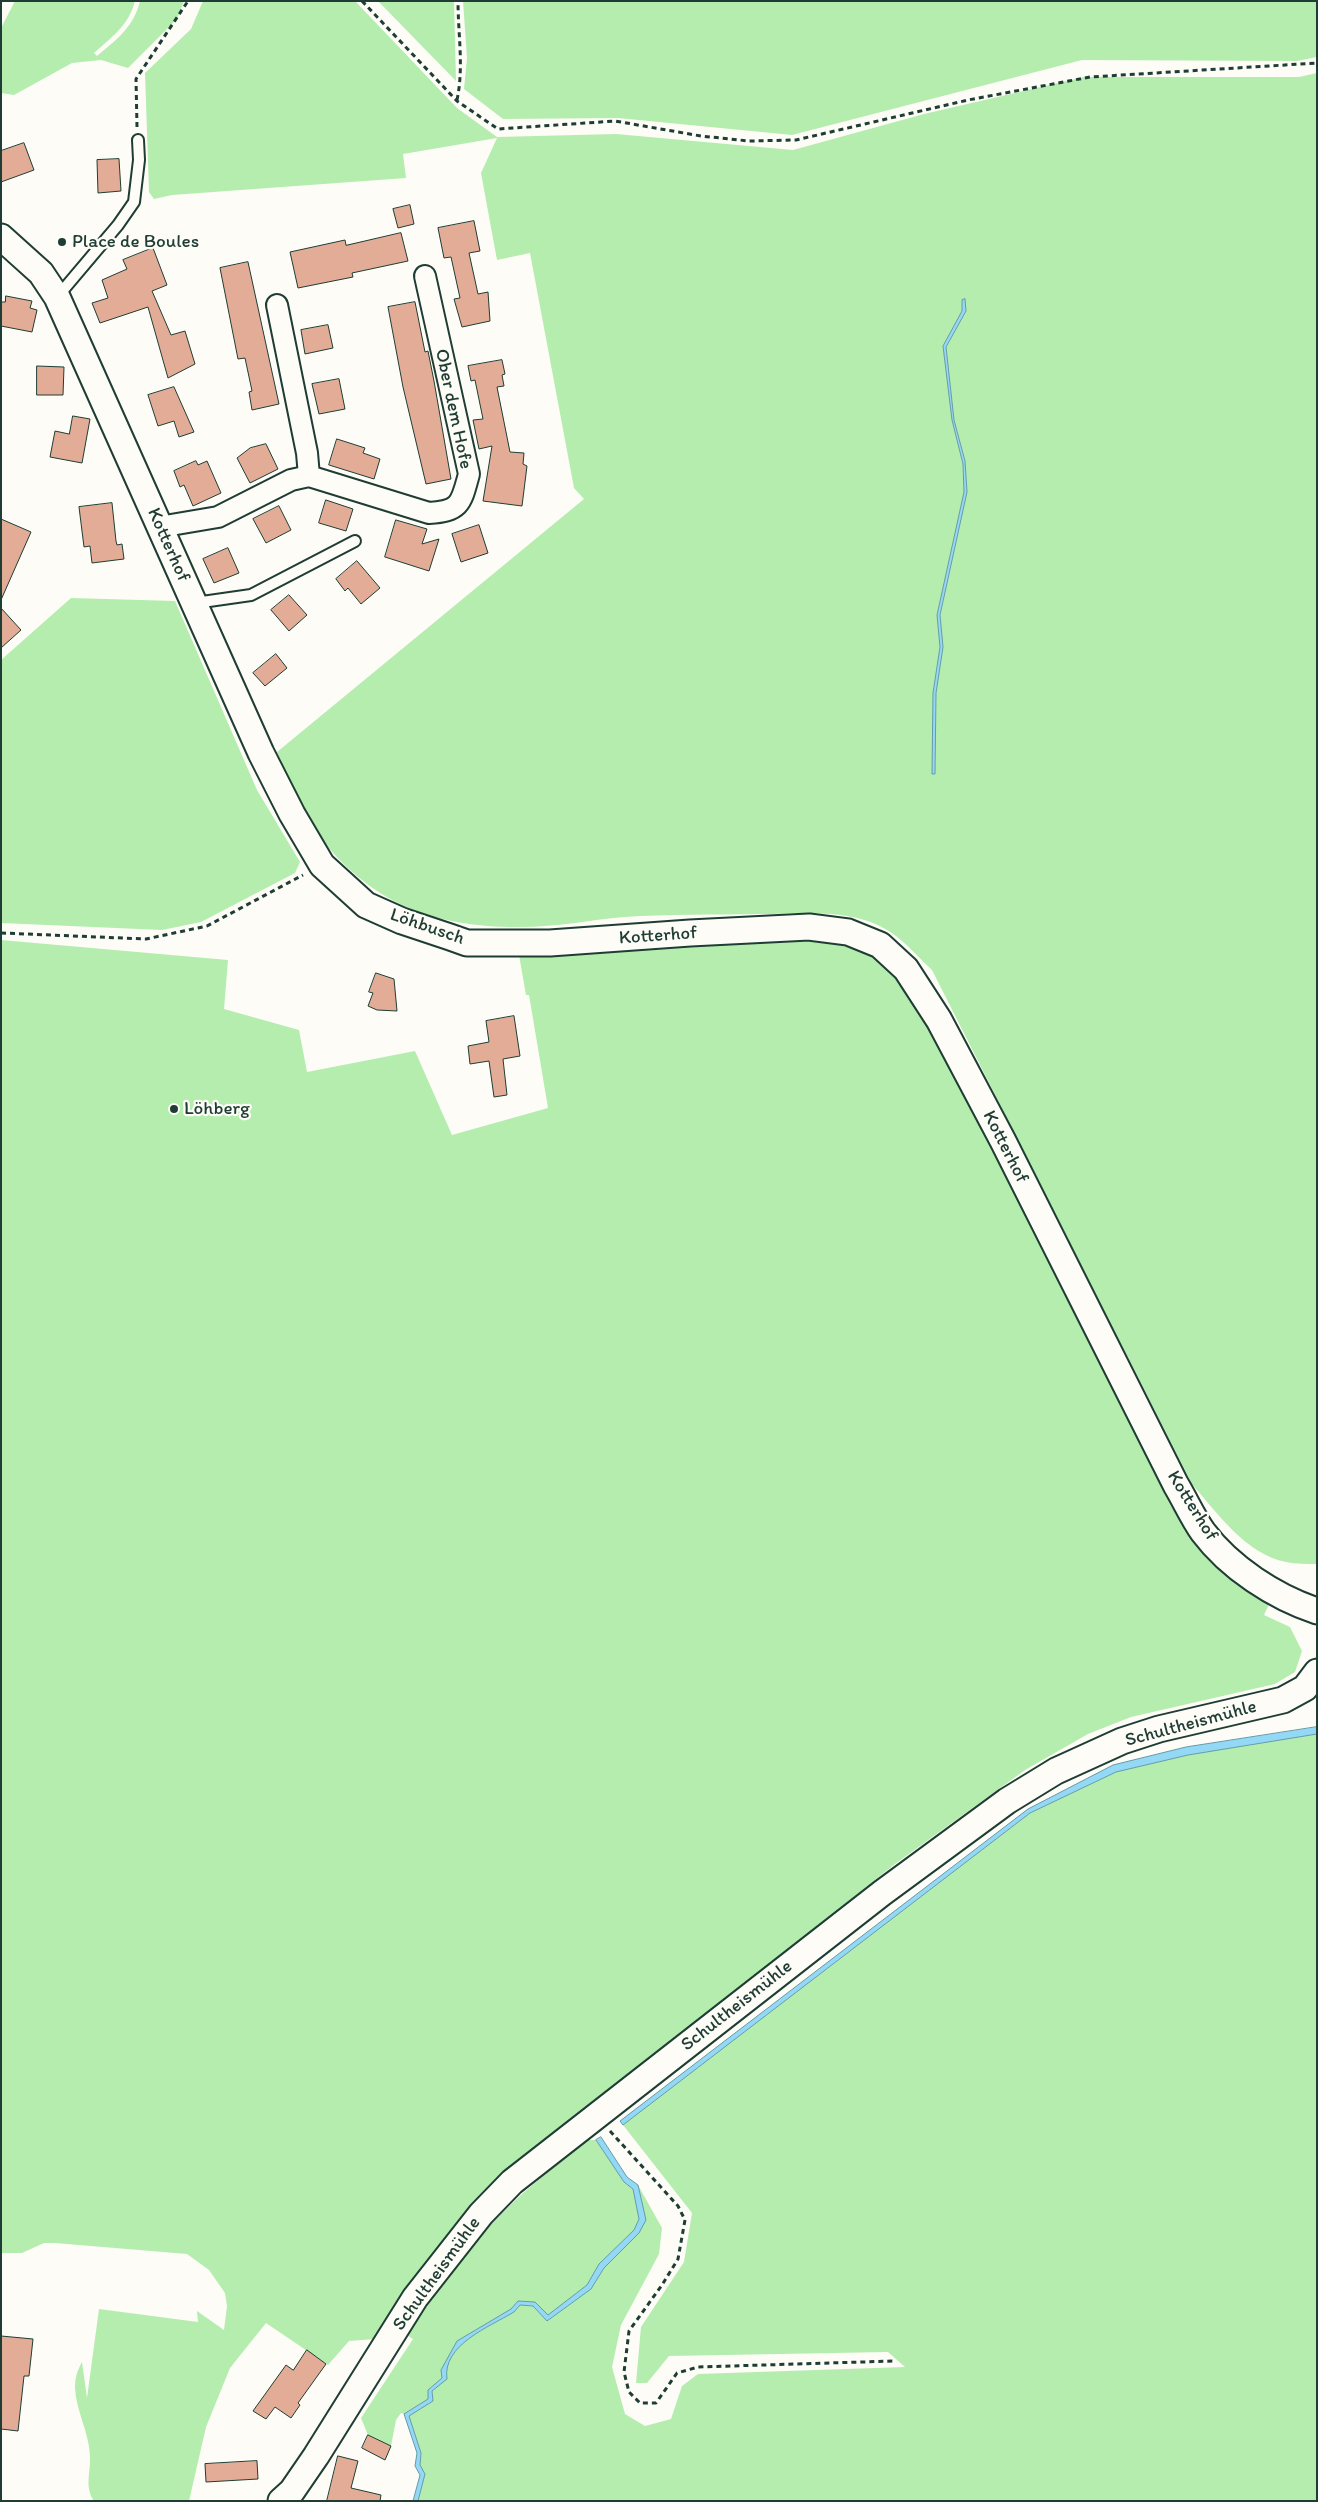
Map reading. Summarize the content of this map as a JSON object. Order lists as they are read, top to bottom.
{
  "streets": {
    "street": [
      "Ober dem Hofe",
      "Kotterhof",
      "Löhbusch",
      "Schultheismühle"
    ]
  },
  "crossings": [
    ["Kotterhof", "Löhbusch"]
  ],
  "places": ["Place de Boules", "Löhberg"]
}
